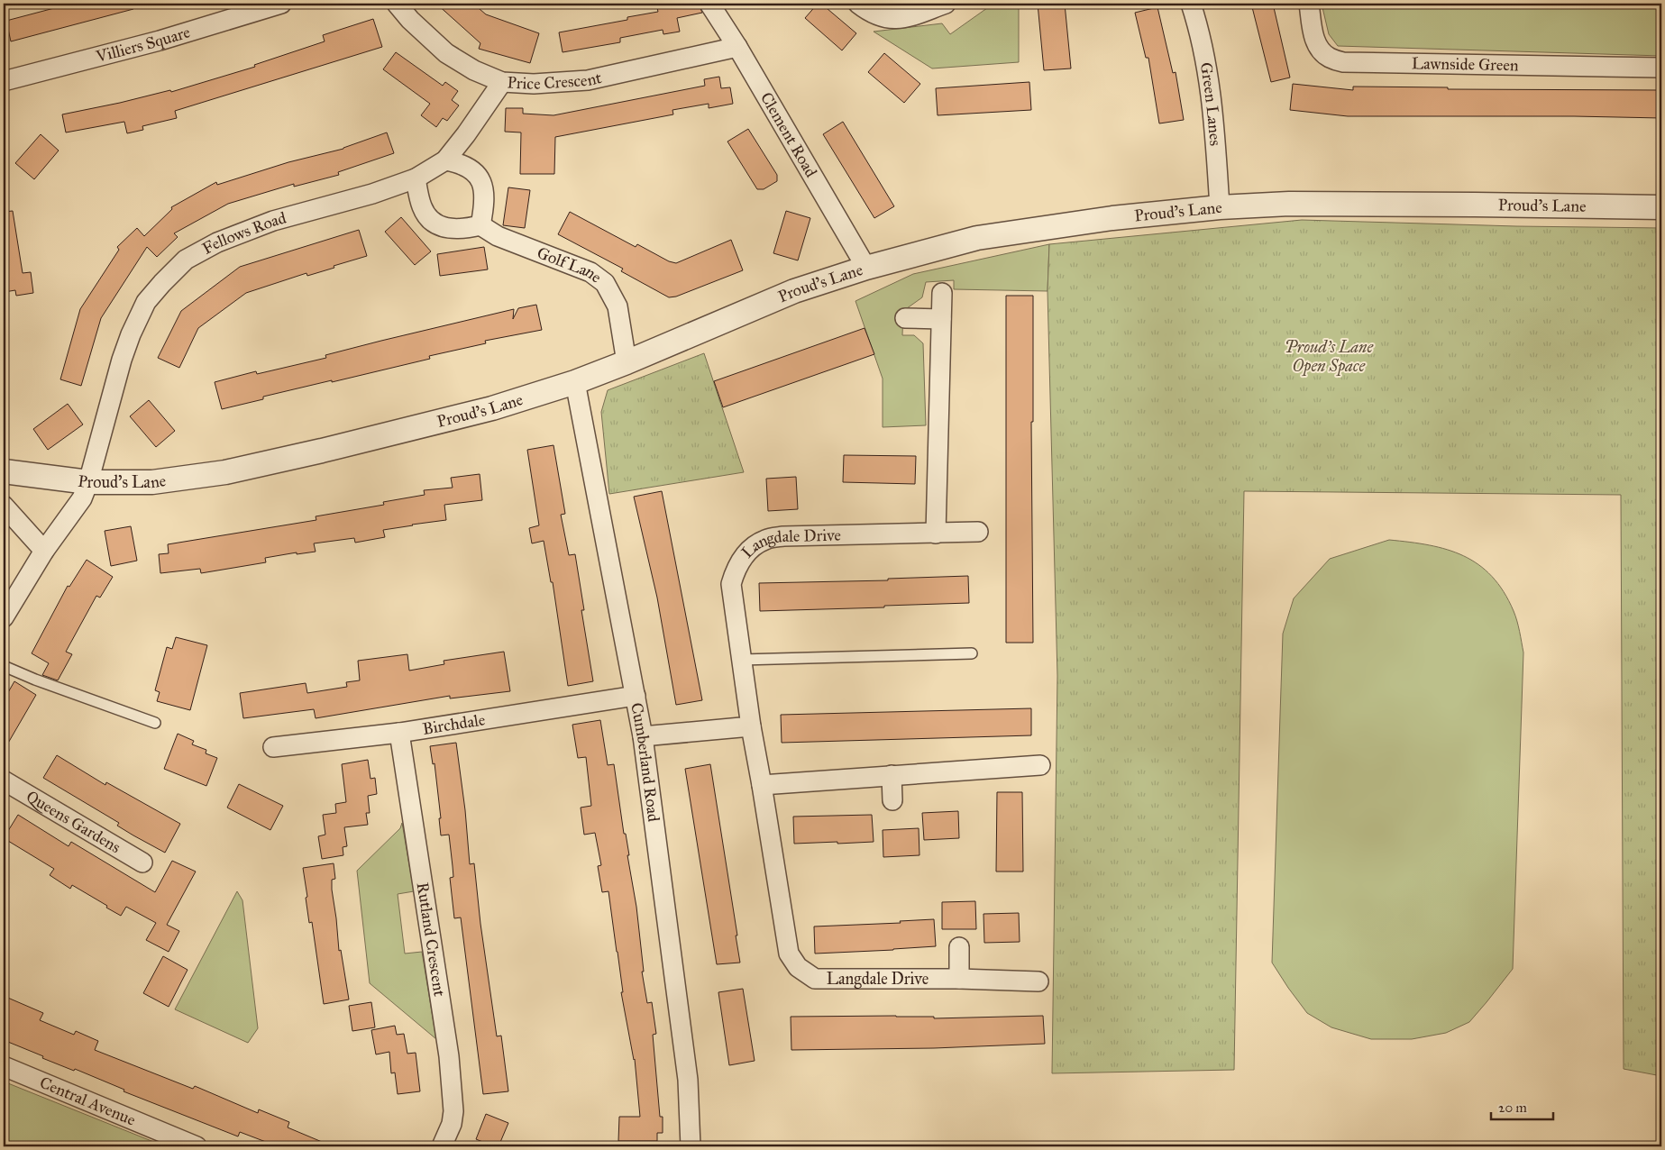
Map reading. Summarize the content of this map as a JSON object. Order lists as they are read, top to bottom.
{
  "streets": {
    "street": [
      "Villiers Square",
      "Lawnside Green",
      "Price Crescent",
      "Green Lanes",
      "Clement Road",
      "Proud's Lane",
      "Fellows Road",
      "Golf Lane",
      "Langdale Drive",
      "Birchdale",
      "Cumberland Road",
      "Queens Gardens",
      "Rutland Crescent",
      "Central Avenue"
    ]
  },
  "crossings": [
    ["Price Crescent", "Clement Road"],
    ["Price Crescent", "Fellows Road"],
    ["Green Lanes", "Proud's Lane"],
    ["Clement Road", "Proud's Lane"],
    ["Proud's Lane", "Fellows Road"],
    ["Proud's Lane", "Golf Lane"],
    ["Proud's Lane", "Cumberland Road"],
    ["Fellows Road", "Golf Lane"],
    ["Birchdale", "Cumberland Road"],
    ["Birchdale", "Rutland Crescent"]
  ],
  "parks": ["Proud's Lane Open Space"],
  "scale_bar": "20 m"
}
